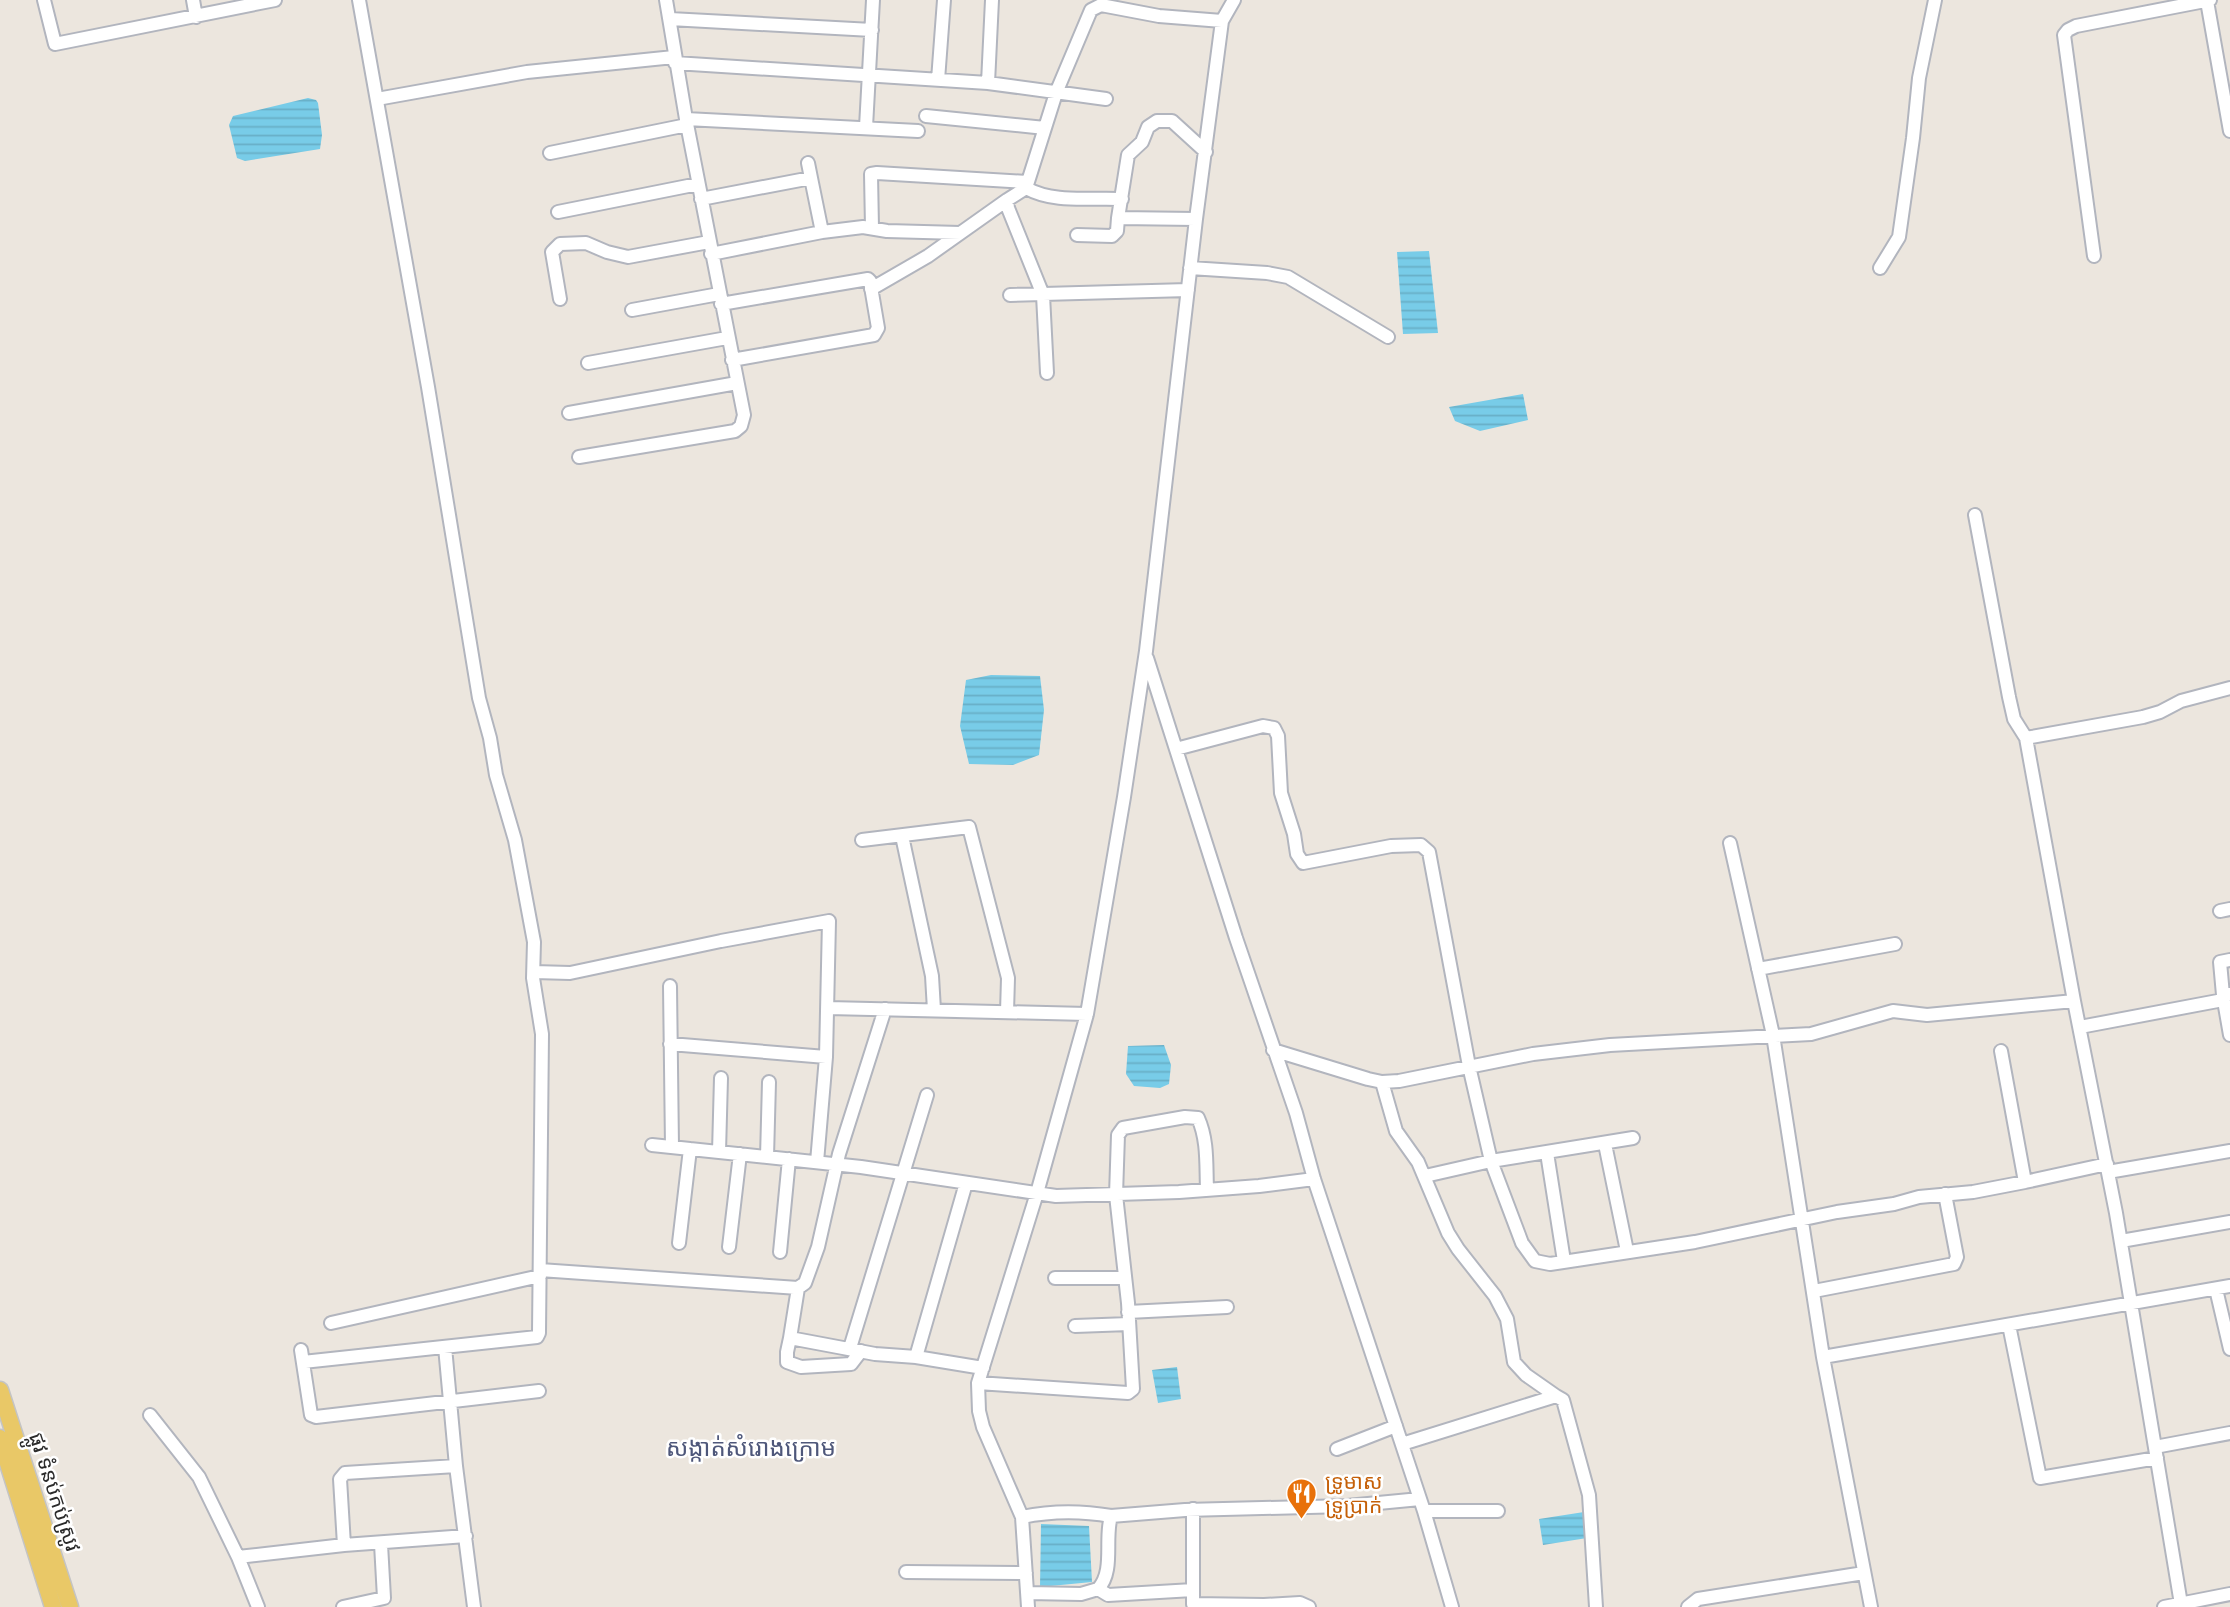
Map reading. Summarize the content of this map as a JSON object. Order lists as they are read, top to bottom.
{
  "streets": {
    "main road": ["ផ្លូវ ទំនប់កប់ស្រូវ"]
  },
  "districts": ["សង្កាត់សំរោងក្រោម"],
  "places": {
    "restaurant": ["ទ្រូមាស ទ្រូប្រាក់"]
  }
}
